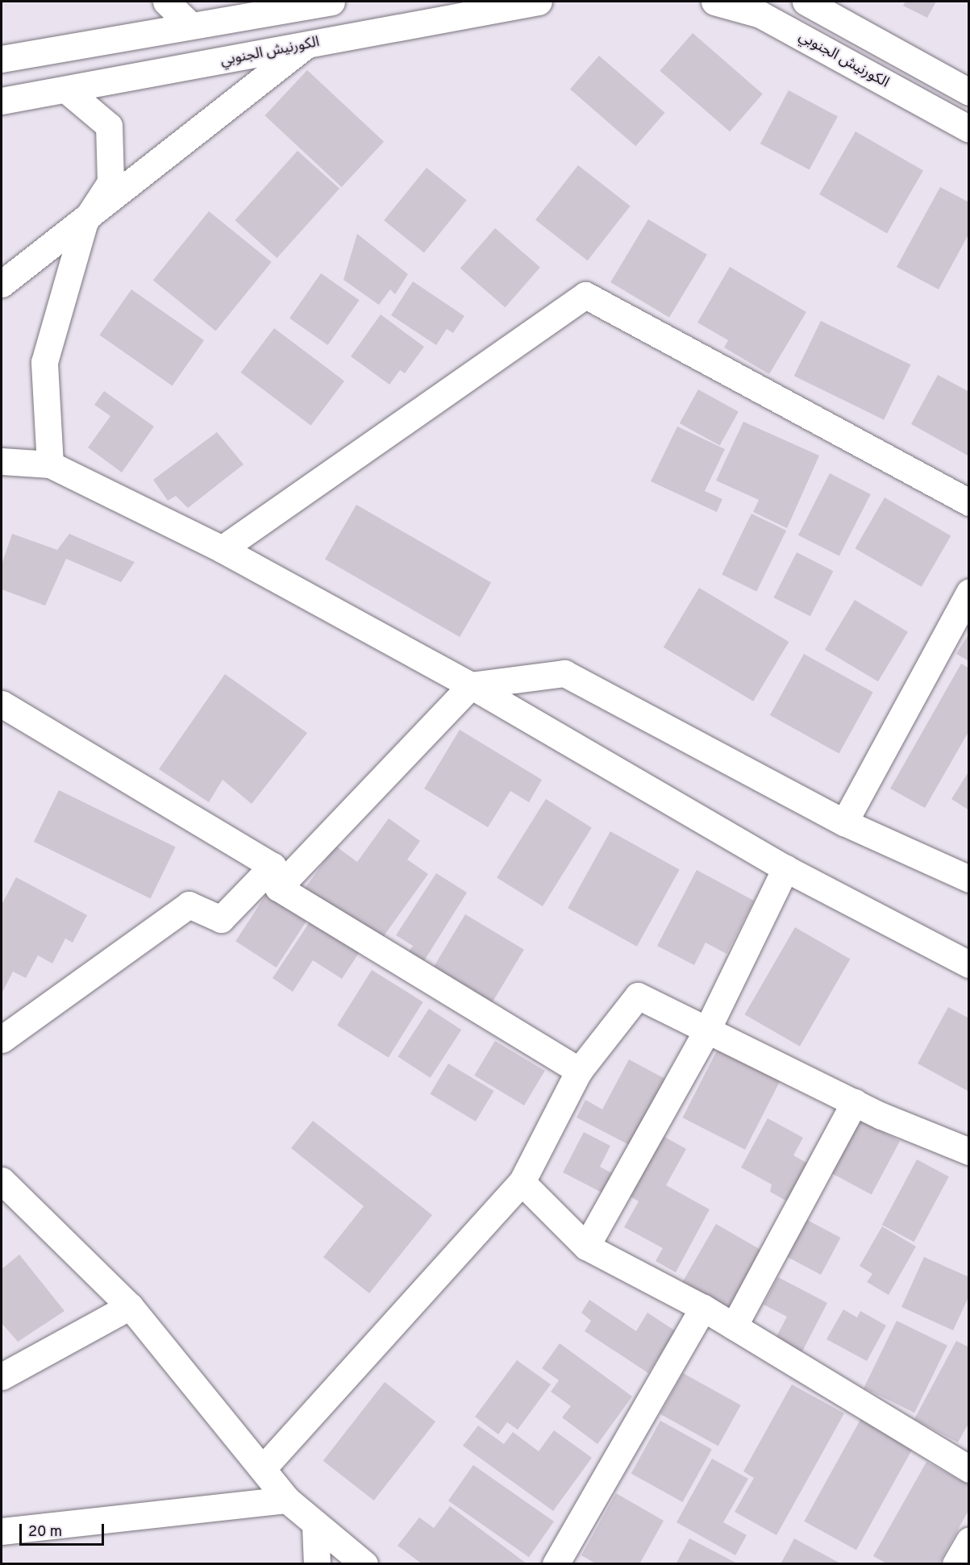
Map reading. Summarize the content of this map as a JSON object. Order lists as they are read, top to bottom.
{
  "streets": {
    "street": ["الكورنيش الجنوبي"]
  },
  "scale_bar": "20 m"
}
